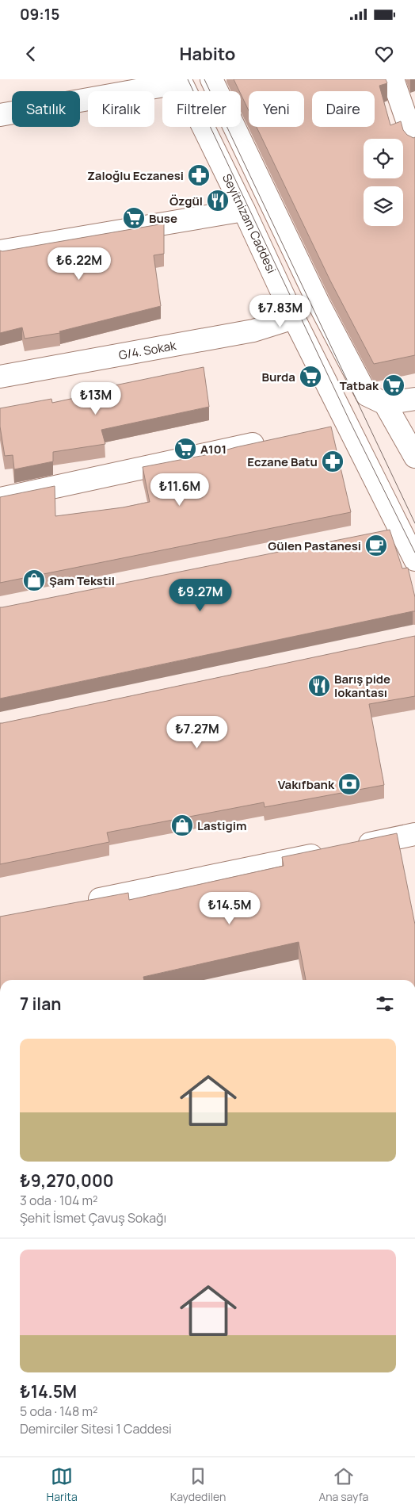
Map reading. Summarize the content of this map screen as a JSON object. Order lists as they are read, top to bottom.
{
  "streets": {
    "street": ["Seyitnizam Caddesi", "G/4. Sokak"]
  },
  "crossings": [
    ["Seyitnizam Caddesi", "G/4. Sokak"]
  ],
  "places": {
    "pharmacy": ["Zaloğlu Eczanesi", "Eczane Batu"],
    "restaurant": ["Özgül", "Barış pide lokantası"],
    "supermarket": [
      "Buse",
      "Burda",
      "Tatbak",
      "A101"
    ],
    "cafe": ["Gülen Pastanesi"],
    "shop": ["Şam Tekstil", "Lastigim"],
    "bank": ["Vakıfbank"]
  },
  "page": {
    "status": "09:15",
    "header": "Habito",
    "chip": [
      "Satılık",
      "Kiralık",
      "Filtreler",
      "Yeni",
      "Daire"
    ],
    "price": [
      "₺6.22M",
      "₺7.83M",
      "₺13M",
      "₺11.6M",
      "₺9.27M",
      "₺7.27M",
      "₺14.5M"
    ],
    "heading": "7 ilan",
    "list": [
      {
        "name": "₺9,270,000",
        "note": "3 oda · 104 m² · Şehit İsmet Çavuş Sokağı"
      },
      {
        "name": "₺14.5M",
        "note": "5 oda · 148 m² · Demirciler Sitesi 1 Caddesi"
      }
    ],
    "tabs": ["Harita", "Kaydedilen", "Ana sayfa"]
  }
}
